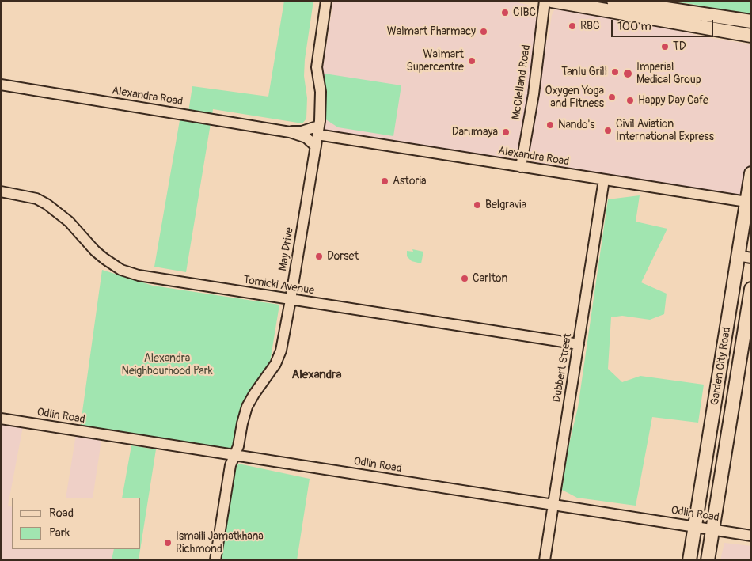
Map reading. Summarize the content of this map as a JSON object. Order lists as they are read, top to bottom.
{
  "streets": {
    "main road": ["Garden City Road"],
    "street": [
      "McClelland Road",
      "Alexandra Road",
      "May Drive",
      "Tomicki Avenue",
      "Dubbert Street",
      "Odlin Road"
    ]
  },
  "crossings": [
    ["McClelland Road", "Alexandra Road"],
    ["Alexandra Road", "May Drive"],
    ["Alexandra Road", "Garden City Road"],
    ["Alexandra Road", "Dubbert Street"],
    ["May Drive", "Tomicki Avenue"],
    ["May Drive", "Odlin Road"],
    ["Tomicki Avenue", "Dubbert Street"],
    ["Garden City Road", "Odlin Road"],
    ["Dubbert Street", "Odlin Road"]
  ],
  "districts": ["Alexandra"],
  "parks": ["Alexandra Neighbourhood Park"],
  "places": [
    "CIBC",
    "RBC",
    "Walmart Pharmacy",
    "TD",
    "Walmart Supercentre",
    "Tanlu Grill",
    "Imperial Medical Group",
    "Oxygen Yoga and Fitness",
    "Happy Day Cafe",
    "Nando's",
    "Civil Aviation International Express",
    "Darumaya",
    "Astoria",
    "Belgravia",
    "Dorset",
    "Carlton",
    "Ismaili Jamatkhana Richmond"
  ],
  "legend": ["Road", "Park"],
  "scale_bar": "100 m"
}
